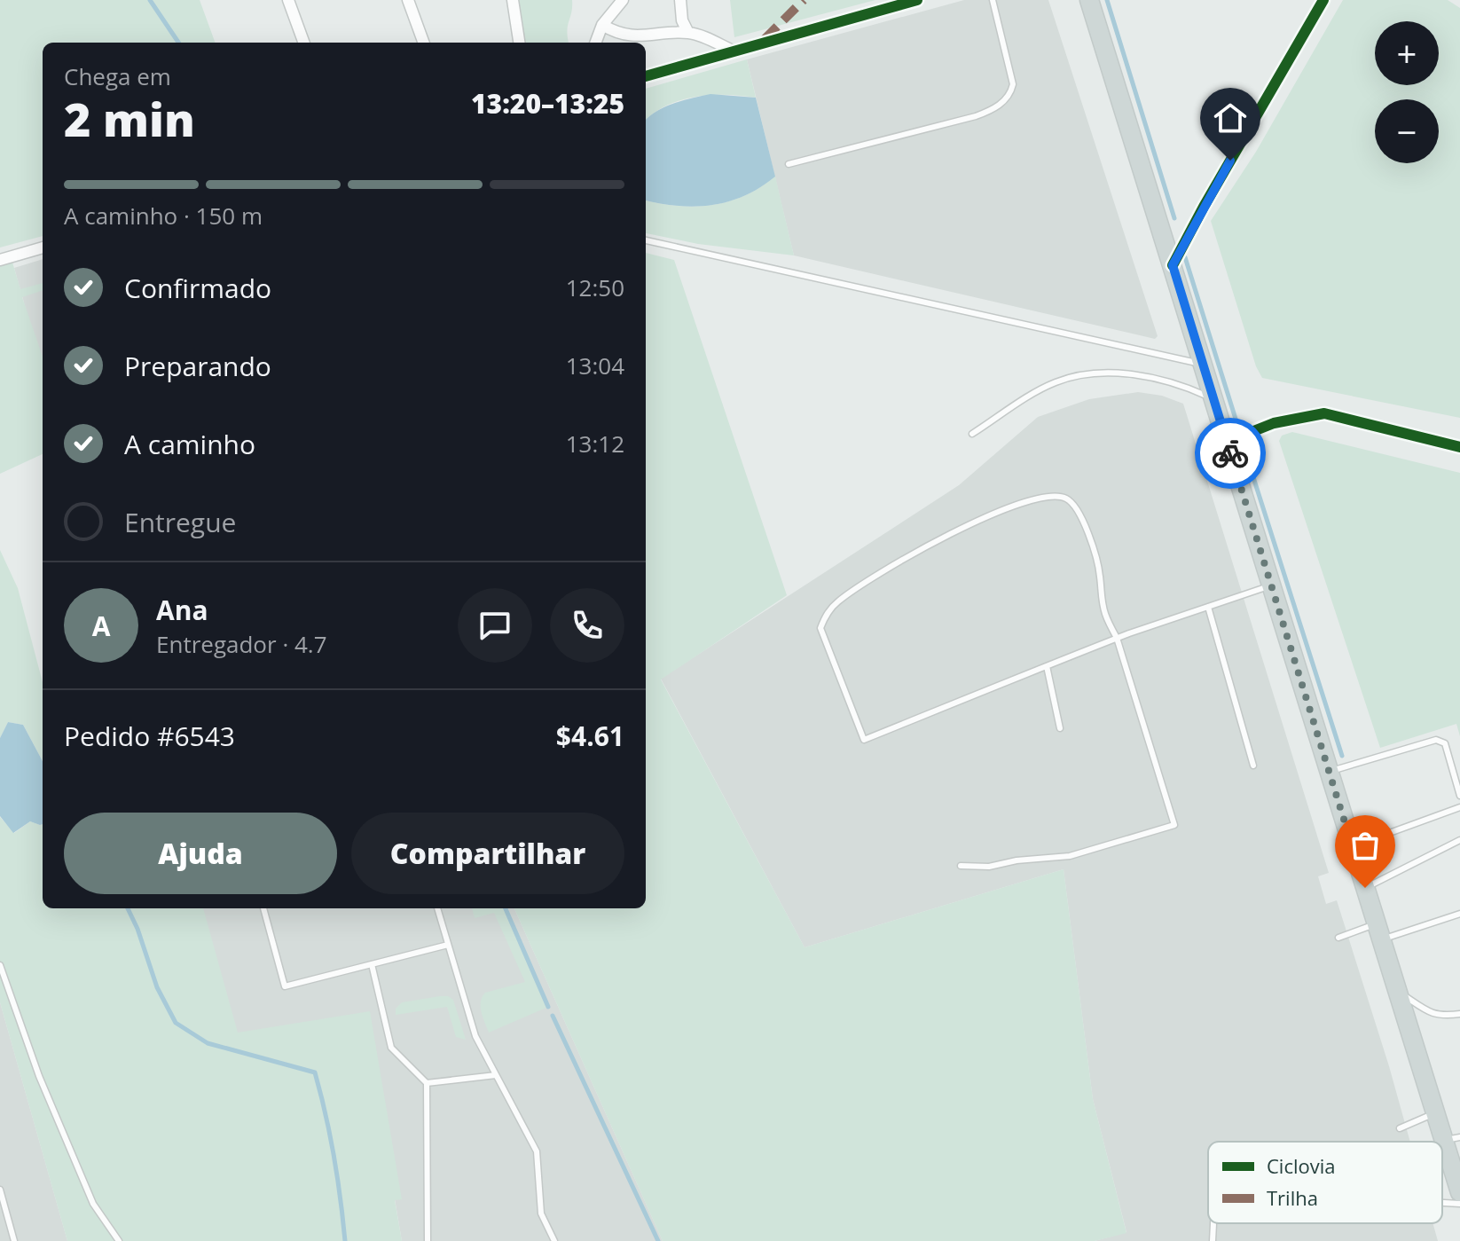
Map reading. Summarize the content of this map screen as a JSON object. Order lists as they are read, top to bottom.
{
  "legend": ["Ciclovia", "Trilha"],
  "page": {
    "map_buttons": ["+", "−"],
    "heading": ["2 min", "Chega em", "13:20–13:25"],
    "panel": [
      "Ana",
      "Entregador · 4.7",
      "Pedido #6543",
      "$4.61"
    ],
    "bar": "A caminho · 150 m",
    "list": [
      ["Confirmado", "12:50"],
      ["Preparando", "13:04"],
      ["A caminho", "13:12"],
      "Entregue"
    ],
    "round": "A",
    "buttons": ["Ajuda", "Compartilhar"]
  }
}
